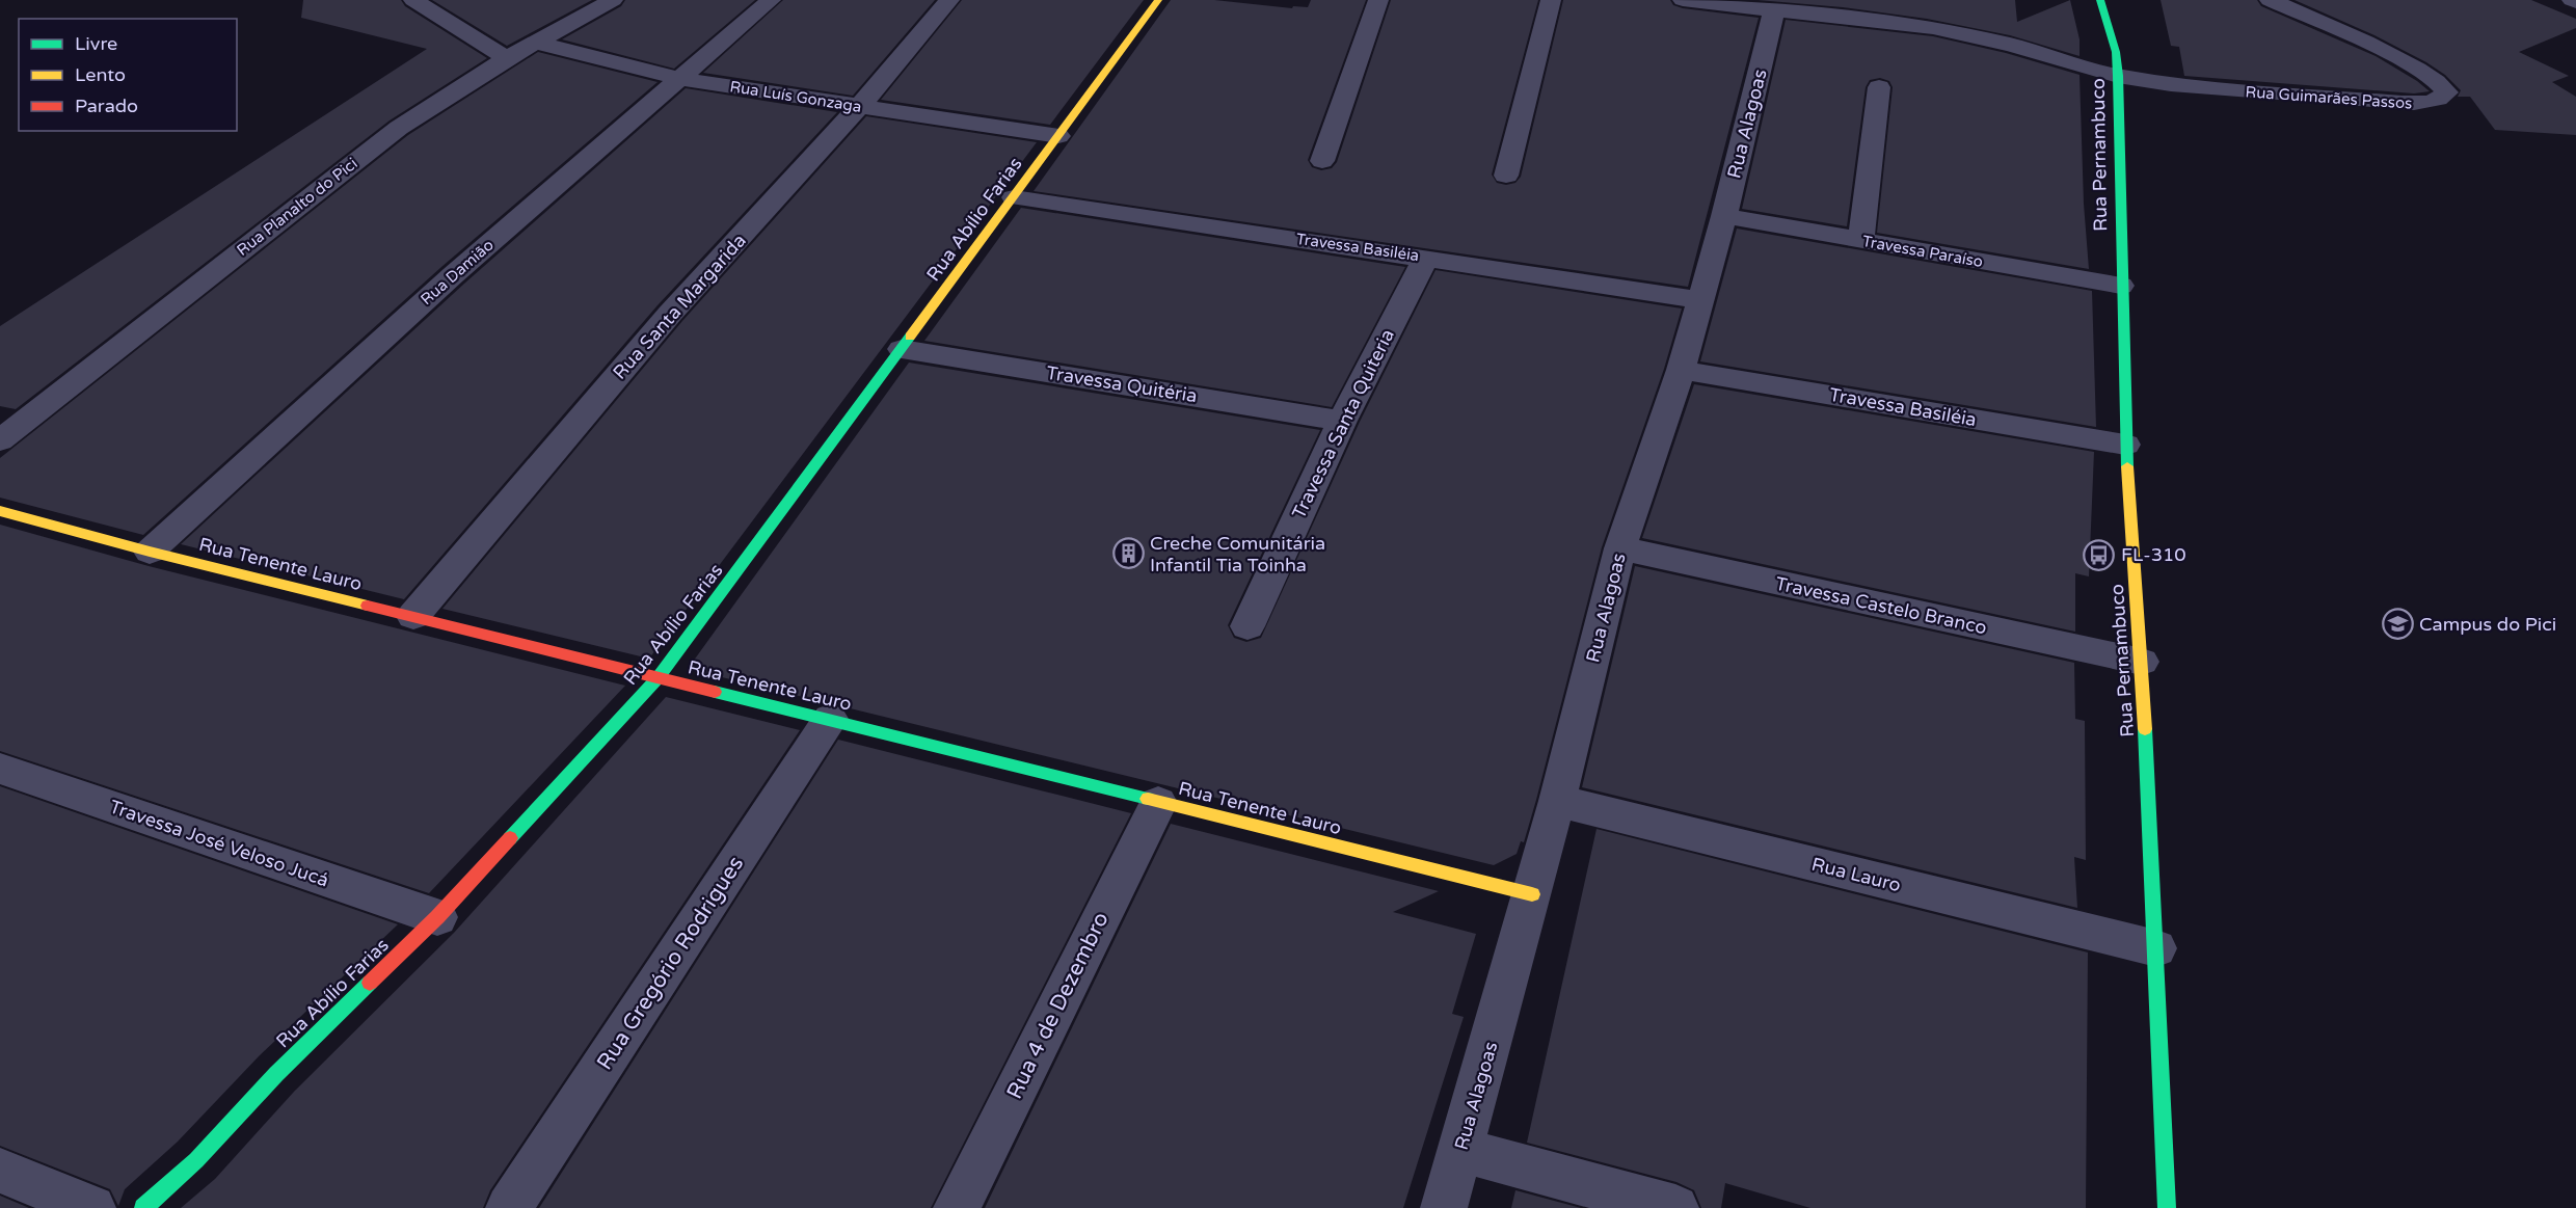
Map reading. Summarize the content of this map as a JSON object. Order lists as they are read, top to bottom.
{
  "streets": {
    "street": [
      "Rua Luís Gonzaga",
      "Rua Guimarães Passos",
      "Rua Alagoas",
      "Rua Pernambuco",
      "Rua Planalto do Pici",
      "Rua Abílio Farias",
      "Travessa Basiléia",
      "Travessa Paraíso",
      "Rua Damião",
      "Rua Santa Margarida",
      "Travessa Quitéria",
      "Travessa Santa Quiteria",
      "Rua Tenente Lauro",
      "Travessa Castelo Branco",
      "Travessa José Veloso Jucá",
      "Rua Lauro",
      "Rua Gregório Rodrigues",
      "Rua 4 de Dezembro"
    ]
  },
  "crossings": [
    ["Rua Luís Gonzaga", "Rua Planalto do Pici"],
    ["Rua Luís Gonzaga", "Rua Abílio Farias"],
    ["Rua Luís Gonzaga", "Rua Damião"],
    ["Rua Luís Gonzaga", "Rua Santa Margarida"],
    ["Rua Guimarães Passos", "Rua Pernambuco"],
    ["Rua Alagoas", "Travessa Basiléia"],
    ["Rua Alagoas", "Travessa Paraíso"],
    ["Rua Alagoas", "Rua Tenente Lauro"],
    ["Rua Alagoas", "Travessa Castelo Branco"],
    ["Rua Alagoas", "Rua Lauro"],
    ["Rua Pernambuco", "Travessa Basiléia"],
    ["Rua Pernambuco", "Travessa Paraíso"],
    ["Rua Pernambuco", "Travessa Castelo Branco"],
    ["Rua Pernambuco", "Rua Lauro"],
    ["Rua Abílio Farias", "Travessa Basiléia"],
    ["Rua Abílio Farias", "Travessa Quitéria"],
    ["Rua Abílio Farias", "Rua Tenente Lauro"],
    ["Rua Abílio Farias", "Travessa José Veloso Jucá"],
    ["Travessa Basiléia", "Travessa Santa Quiteria"],
    ["Rua Damião", "Rua Tenente Lauro"],
    ["Rua Santa Margarida", "Rua Tenente Lauro"],
    ["Travessa Quitéria", "Travessa Santa Quiteria"],
    ["Rua Tenente Lauro", "Rua Gregório Rodrigues"],
    ["Rua Tenente Lauro", "Rua 4 de Dezembro"]
  ],
  "places": {
    "building": ["Creche Comunitária Infantil Tia Toinha"],
    "bus stop": ["FL-310"],
    "school or university": ["Campus do Pici"]
  },
  "legend": ["Livre", "Lento", "Parado"]
}
